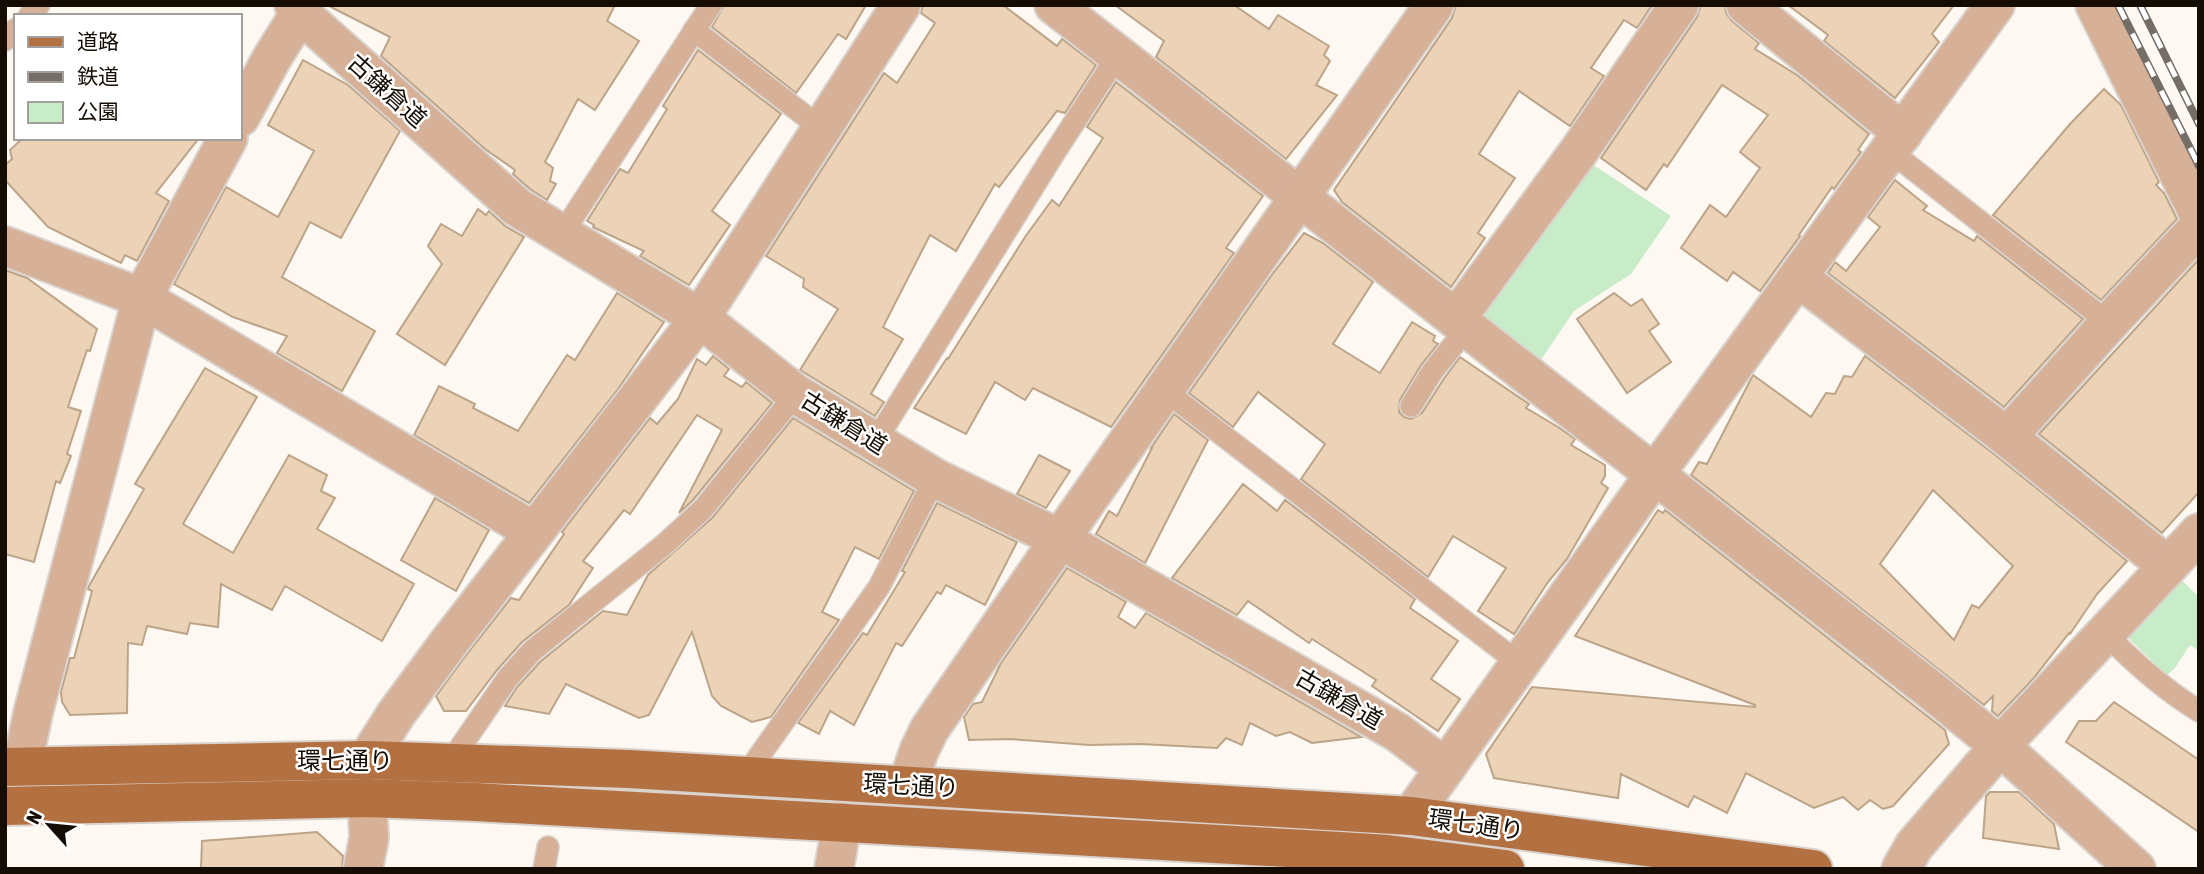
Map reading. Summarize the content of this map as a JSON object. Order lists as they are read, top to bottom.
{
  "streets": {
    "main road": ["環七通り"],
    "street": ["古鎌倉道"]
  },
  "legend": ["道路", "鉄道", "公園"],
  "north": "top left"
}
